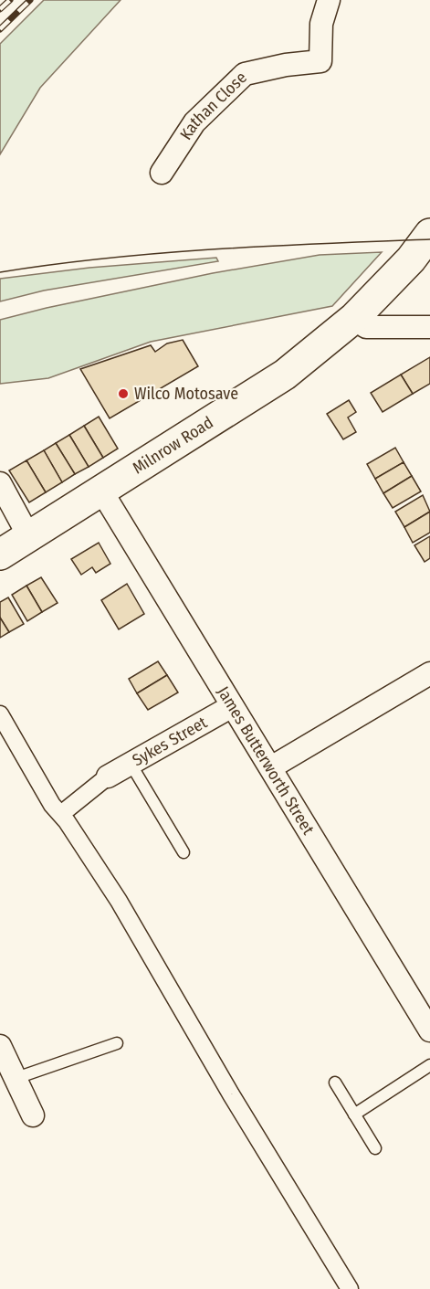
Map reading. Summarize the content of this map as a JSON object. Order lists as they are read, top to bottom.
{
  "streets": {
    "main road": ["Milnrow Road"],
    "street": ["Kathan Close", "Sykes Street", "James Butterworth Street"]
  },
  "crossings": [
    ["Milnrow Road", "James Butterworth Street"],
    ["Sykes Street", "James Butterworth Street"]
  ],
  "places": ["Wilco Motosave"]
}
